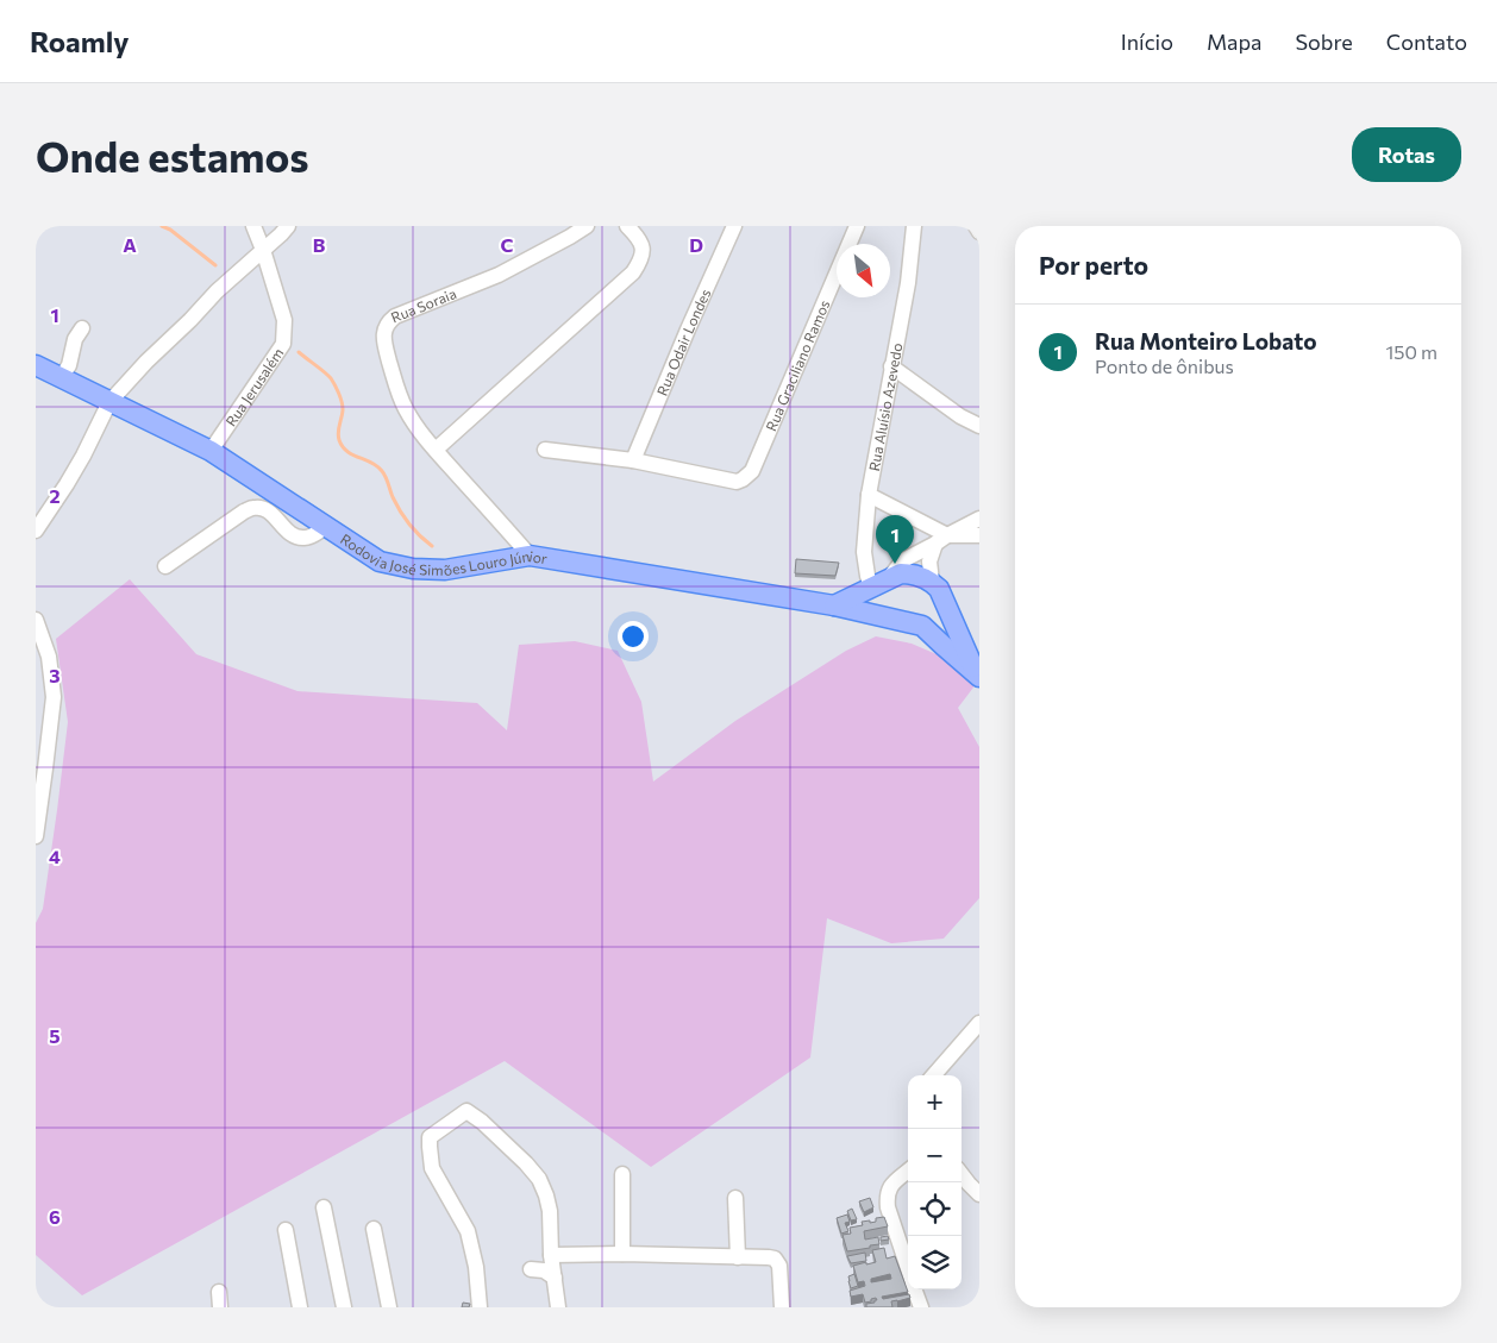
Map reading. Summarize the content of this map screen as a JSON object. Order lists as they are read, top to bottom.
{
  "streets": {
    "main road": ["Rodovia José Simões Louro Júnior"],
    "street": [
      "Rua Soraia",
      "Rua Odair Londes",
      "Rua Graciliano Ramos",
      "Rua Jerusalém",
      "Rua Aluísio Azevedo"
    ]
  },
  "crossings": [
    ["Rua Soraia", "Rodovia José Simões Louro Júnior"],
    ["Rua Odair Londes", "Rua Graciliano Ramos"],
    ["Rua Jerusalém", "Rodovia José Simões Louro Júnior"],
    ["Rua Aluísio Azevedo", "Rodovia José Simões Louro Júnior"]
  ],
  "north": "bottom right",
  "page": {
    "header": "Roamly",
    "nav": [
      "Início",
      "Mapa",
      "Sobre",
      "Contato"
    ],
    "buttons": "Rotas",
    "title": "Onde estamos",
    "heading": "Por perto",
    "list": [
      {
        "mark": "1",
        "name": "Rua Monteiro Lobato",
        "note": "Ponto de ônibus",
        "value": "150 m"
      }
    ],
    "pins": "1",
    "map_buttons": ["+", "−"]
  },
  "grid": {
    "columns": [
      "A",
      "B",
      "C",
      "D"
    ],
    "rows": [
      "1",
      "2",
      "3",
      "4",
      "5",
      "6"
    ]
  }
}
